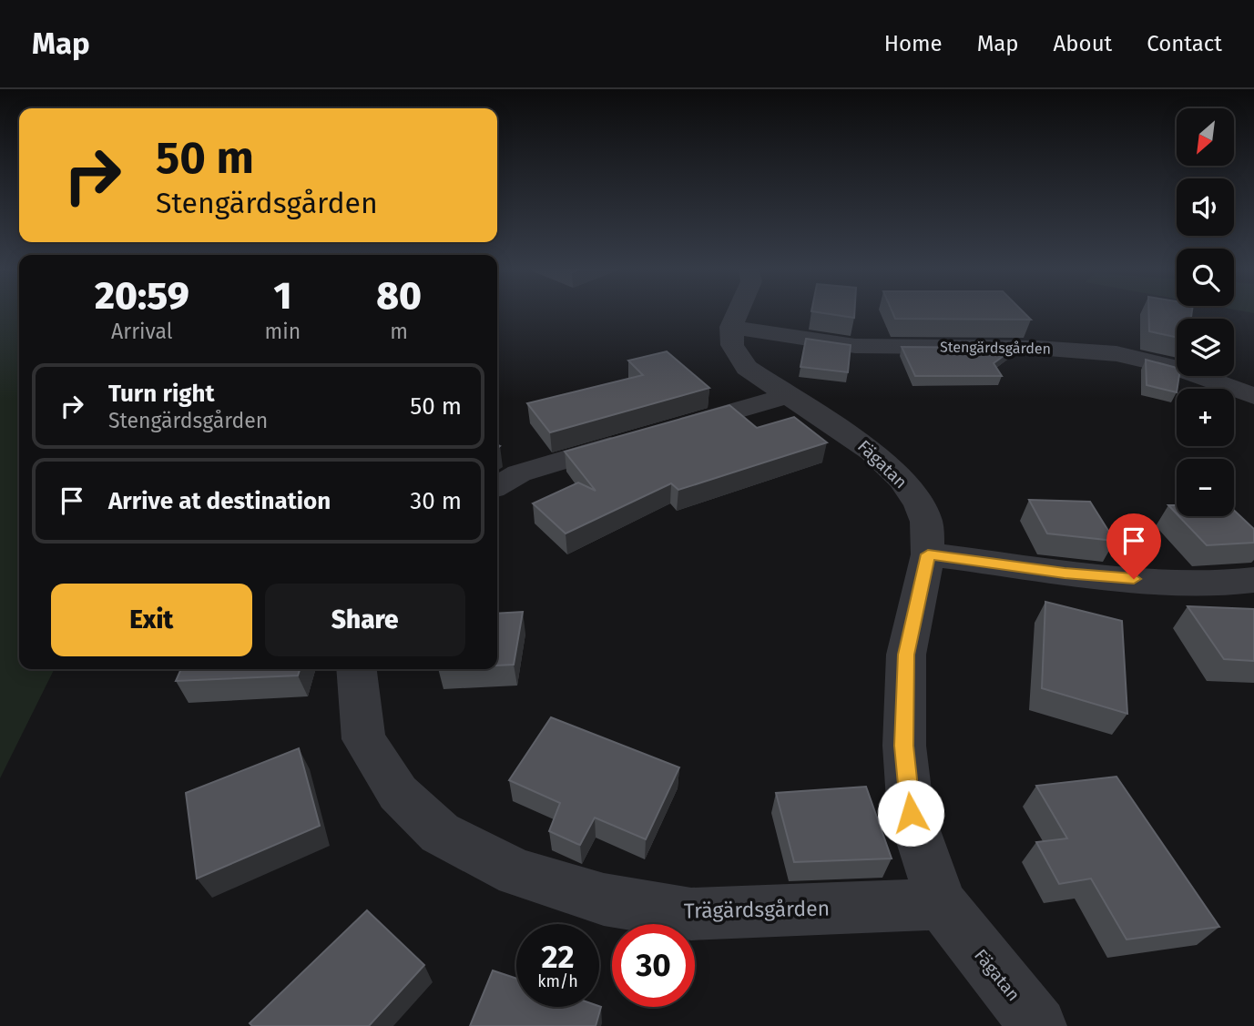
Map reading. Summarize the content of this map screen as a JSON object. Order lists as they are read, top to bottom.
{
  "streets": {
    "street": ["Stengärdsgården", "Fägatan", "Trägärdsgården"]
  },
  "crossings": [
    ["Stengärdsgården", "Fägatan"],
    ["Fägatan", "Trägärdsgården"]
  ],
  "north": "bottom left",
  "page": {
    "header": "Map",
    "nav": [
      "Home",
      "Map",
      "About",
      "Contact"
    ],
    "map_buttons": ["+", "−"],
    "turn": ["50 m", "Stengärdsgården"],
    "eta": [
      "20:59",
      "Arrival",
      "1",
      "min",
      "80",
      "m"
    ],
    "list": [
      {
        "name": "Turn right",
        "note": "Stengärdsgården",
        "value": "50 m"
      },
      {
        "name": "Arrive at destination",
        "value": "30 m"
      }
    ],
    "buttons": ["Exit", "Share"],
    "speed": "22 km/h",
    "limit": "30"
  }
}
